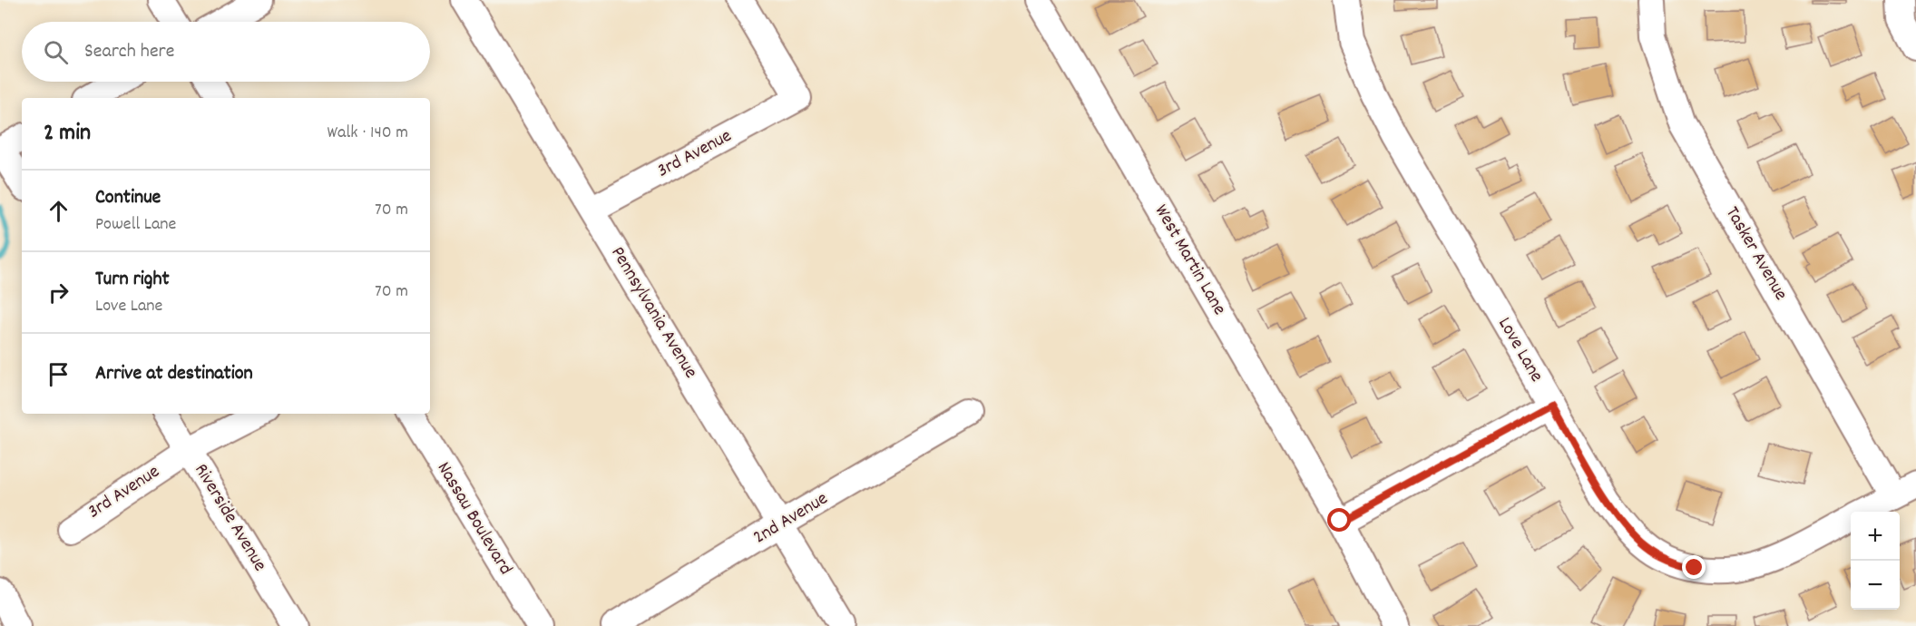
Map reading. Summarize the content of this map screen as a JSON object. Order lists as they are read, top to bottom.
{
  "streets": {
    "street": [
      "3rd Avenue",
      "Tasker Avenue",
      "West Martin Lane",
      "Pennsylvania Avenue",
      "Love Lane",
      "Riverside Avenue",
      "Nassau Boulevard",
      "2nd Avenue"
    ]
  },
  "crossings": [
    ["3rd Avenue", "Pennsylvania Avenue"],
    ["3rd Avenue", "Riverside Avenue"],
    ["Tasker Avenue", "Love Lane"],
    ["Pennsylvania Avenue", "2nd Avenue"]
  ],
  "page": {
    "search": "Search here",
    "heading": ["2 min", "Walk · 140 m"],
    "list": [
      ["Continue", "Powell Lane", "70 m"],
      ["Turn right", "Love Lane", "70 m"],
      "Arrive at destination"
    ],
    "map_buttons": ["+", "−"]
  }
}
